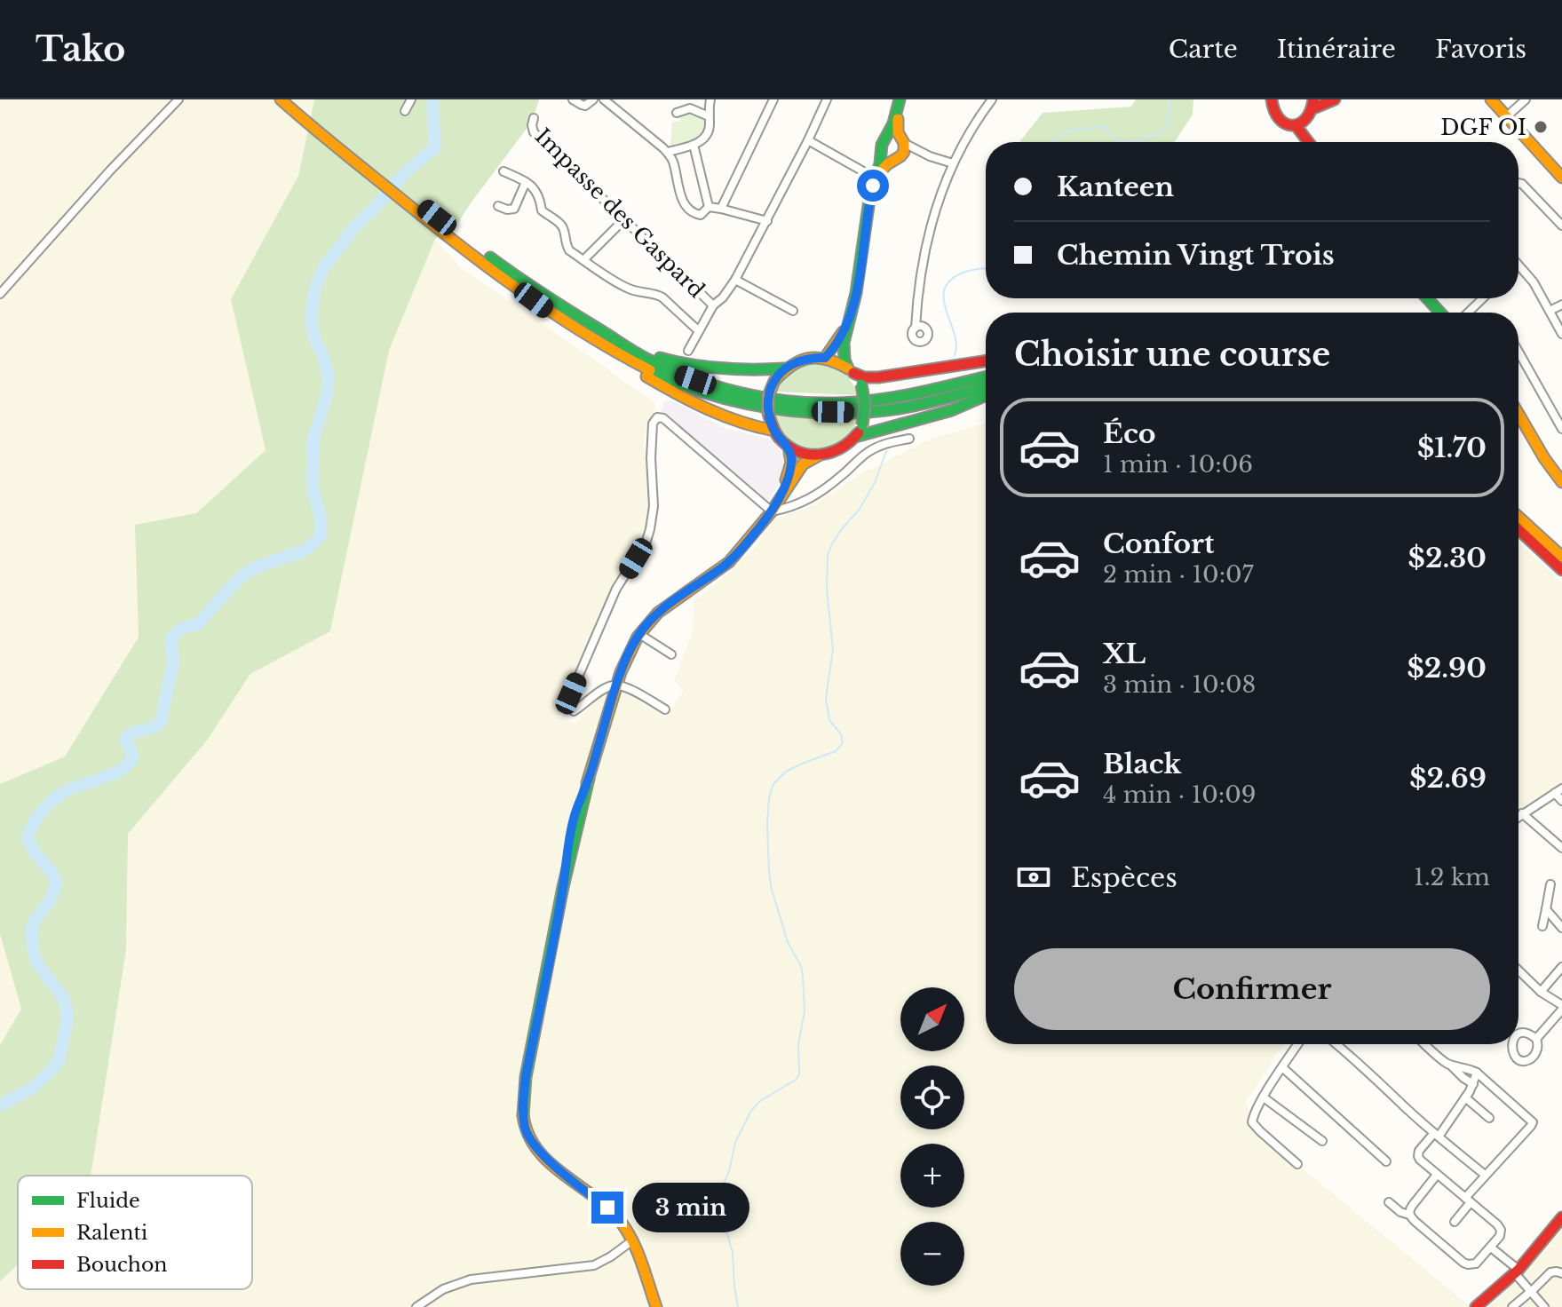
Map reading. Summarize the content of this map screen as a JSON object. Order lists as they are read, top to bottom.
{
  "streets": {
    "street": ["Impasse des Gaspard"]
  },
  "places": ["DGF OI"],
  "legend": ["Fluide", "Ralenti", "Bouchon"],
  "north": "top right",
  "page": {
    "header": "Tako",
    "nav": ["Carte", "Itinéraire", "Favoris"],
    "banner": ["Kanteen", "Chemin Vingt Trois"],
    "heading": "Choisir une course",
    "list": [
      {
        "name": "Éco",
        "note": "1 min · 10:06",
        "value": "$1.70"
      },
      {
        "name": "Confort",
        "note": "2 min · 10:07",
        "value": "$2.30"
      },
      {
        "name": "XL",
        "note": "3 min · 10:08",
        "value": "$2.90"
      },
      {
        "name": "Black",
        "note": "4 min · 10:09",
        "value": "$2.69"
      }
    ],
    "pay": ["Espèces", "1.2 km"],
    "buttons": "Confirmer",
    "map_buttons": ["+", "−"],
    "bubble": "3 min"
  }
}
